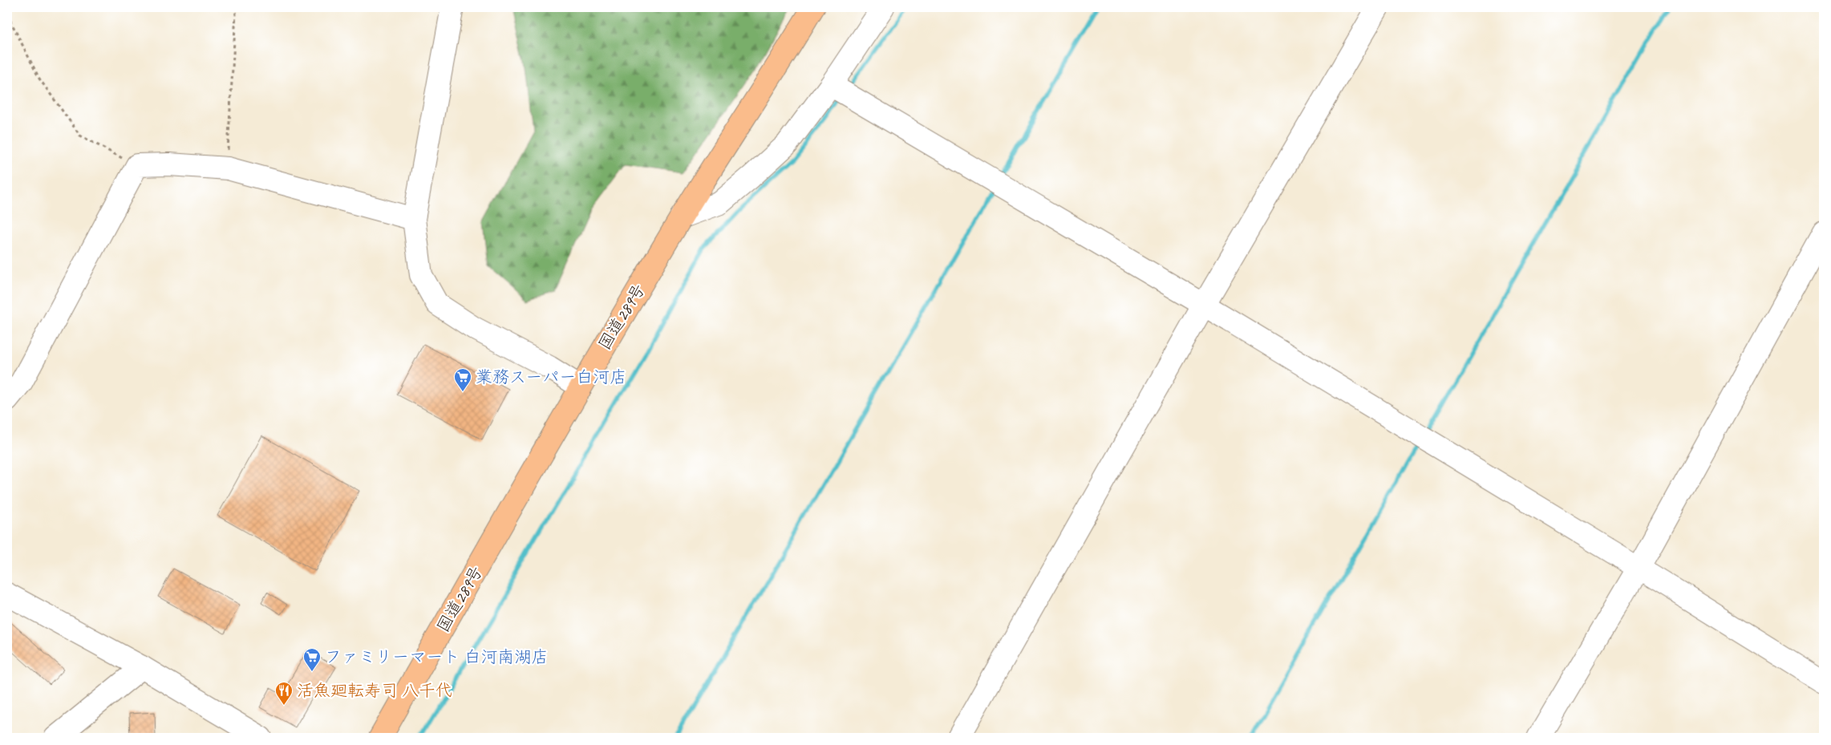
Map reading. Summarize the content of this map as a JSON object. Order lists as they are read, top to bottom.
{
  "streets": {
    "highway": ["国道289号"]
  },
  "places": {
    "supermarket": ["業務スーパー白河店", "ファミリーマート 白河南湖店"],
    "restaurant": ["活魚廻転寿司 八千代"]
  }
}
